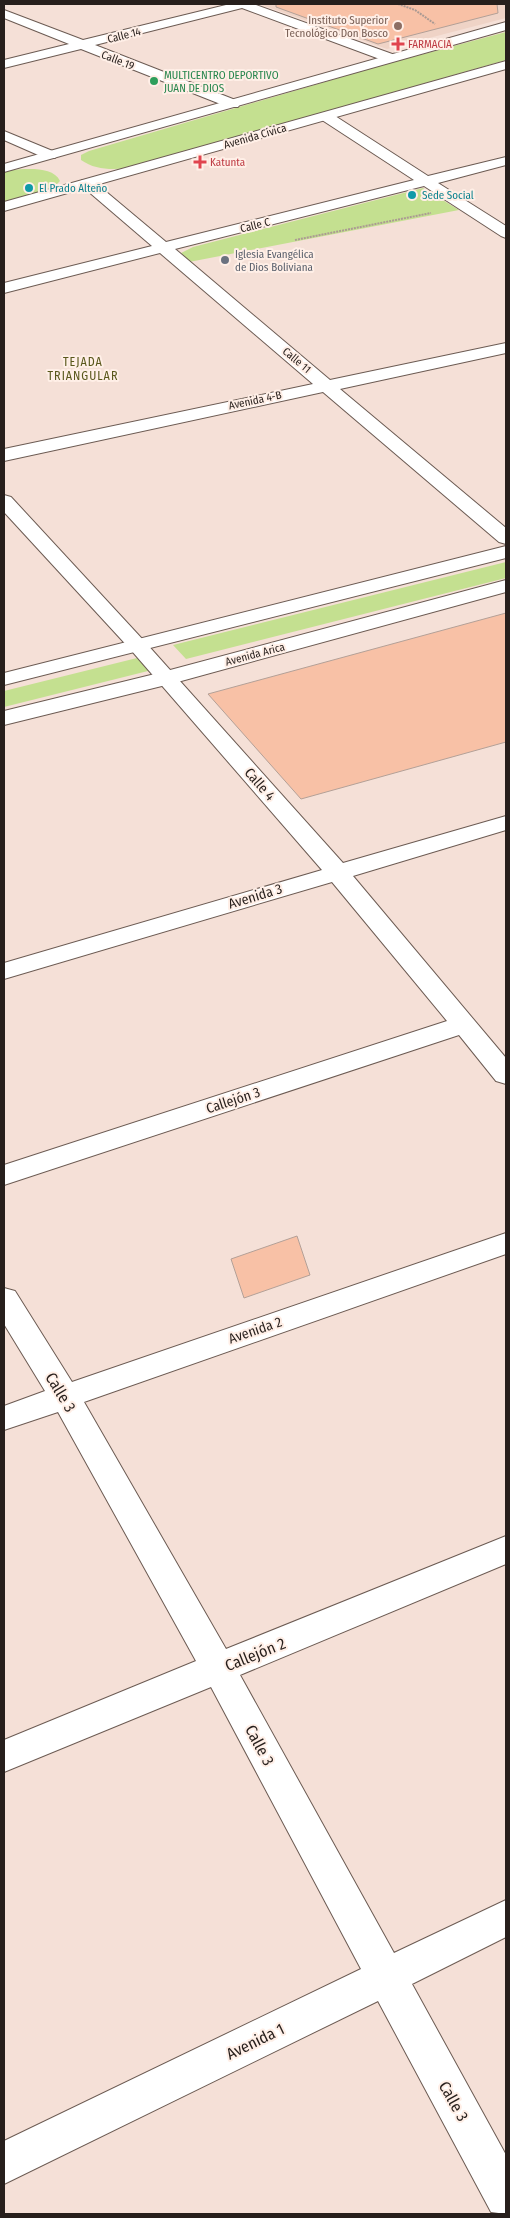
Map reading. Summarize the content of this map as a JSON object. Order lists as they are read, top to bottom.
{
  "streets": {
    "street": [
      "Calle 14",
      "Calle 19",
      "Avenida Cívica",
      "Calle C",
      "Calle 11",
      "Avenida 4-B",
      "Avenida Arica",
      "Calle 4",
      "Avenida 3",
      "Callejón 3",
      "Avenida 2",
      "Calle 3",
      "Callejón 2",
      "Avenida 1"
    ]
  },
  "crossings": [
    ["Calle 14", "Calle 19"],
    ["Avenida Cívica", "Calle 11"],
    ["Calle C", "Calle 11"],
    ["Calle 11", "Avenida 4-B"],
    ["Avenida Arica", "Calle 4"],
    ["Calle 4", "Avenida 3"],
    ["Calle 4", "Callejón 3"],
    ["Avenida 2", "Calle 3"],
    ["Calle 3", "Callejón 2"],
    ["Calle 3", "Avenida 1"]
  ],
  "districts": ["TEJADA TRIANGULAR"],
  "places": {
    "other": [
      "Instituto Superior Tecnológico Don Bosco",
      "MULTICENTRO DEPORTIVO JUAN DE DIOS",
      "El Prado Alteño",
      "Sede Social",
      "Iglesia Evangélica de Dios Boliviana"
    ],
    "health": ["FARMACIA", "Katunta"]
  }
}
